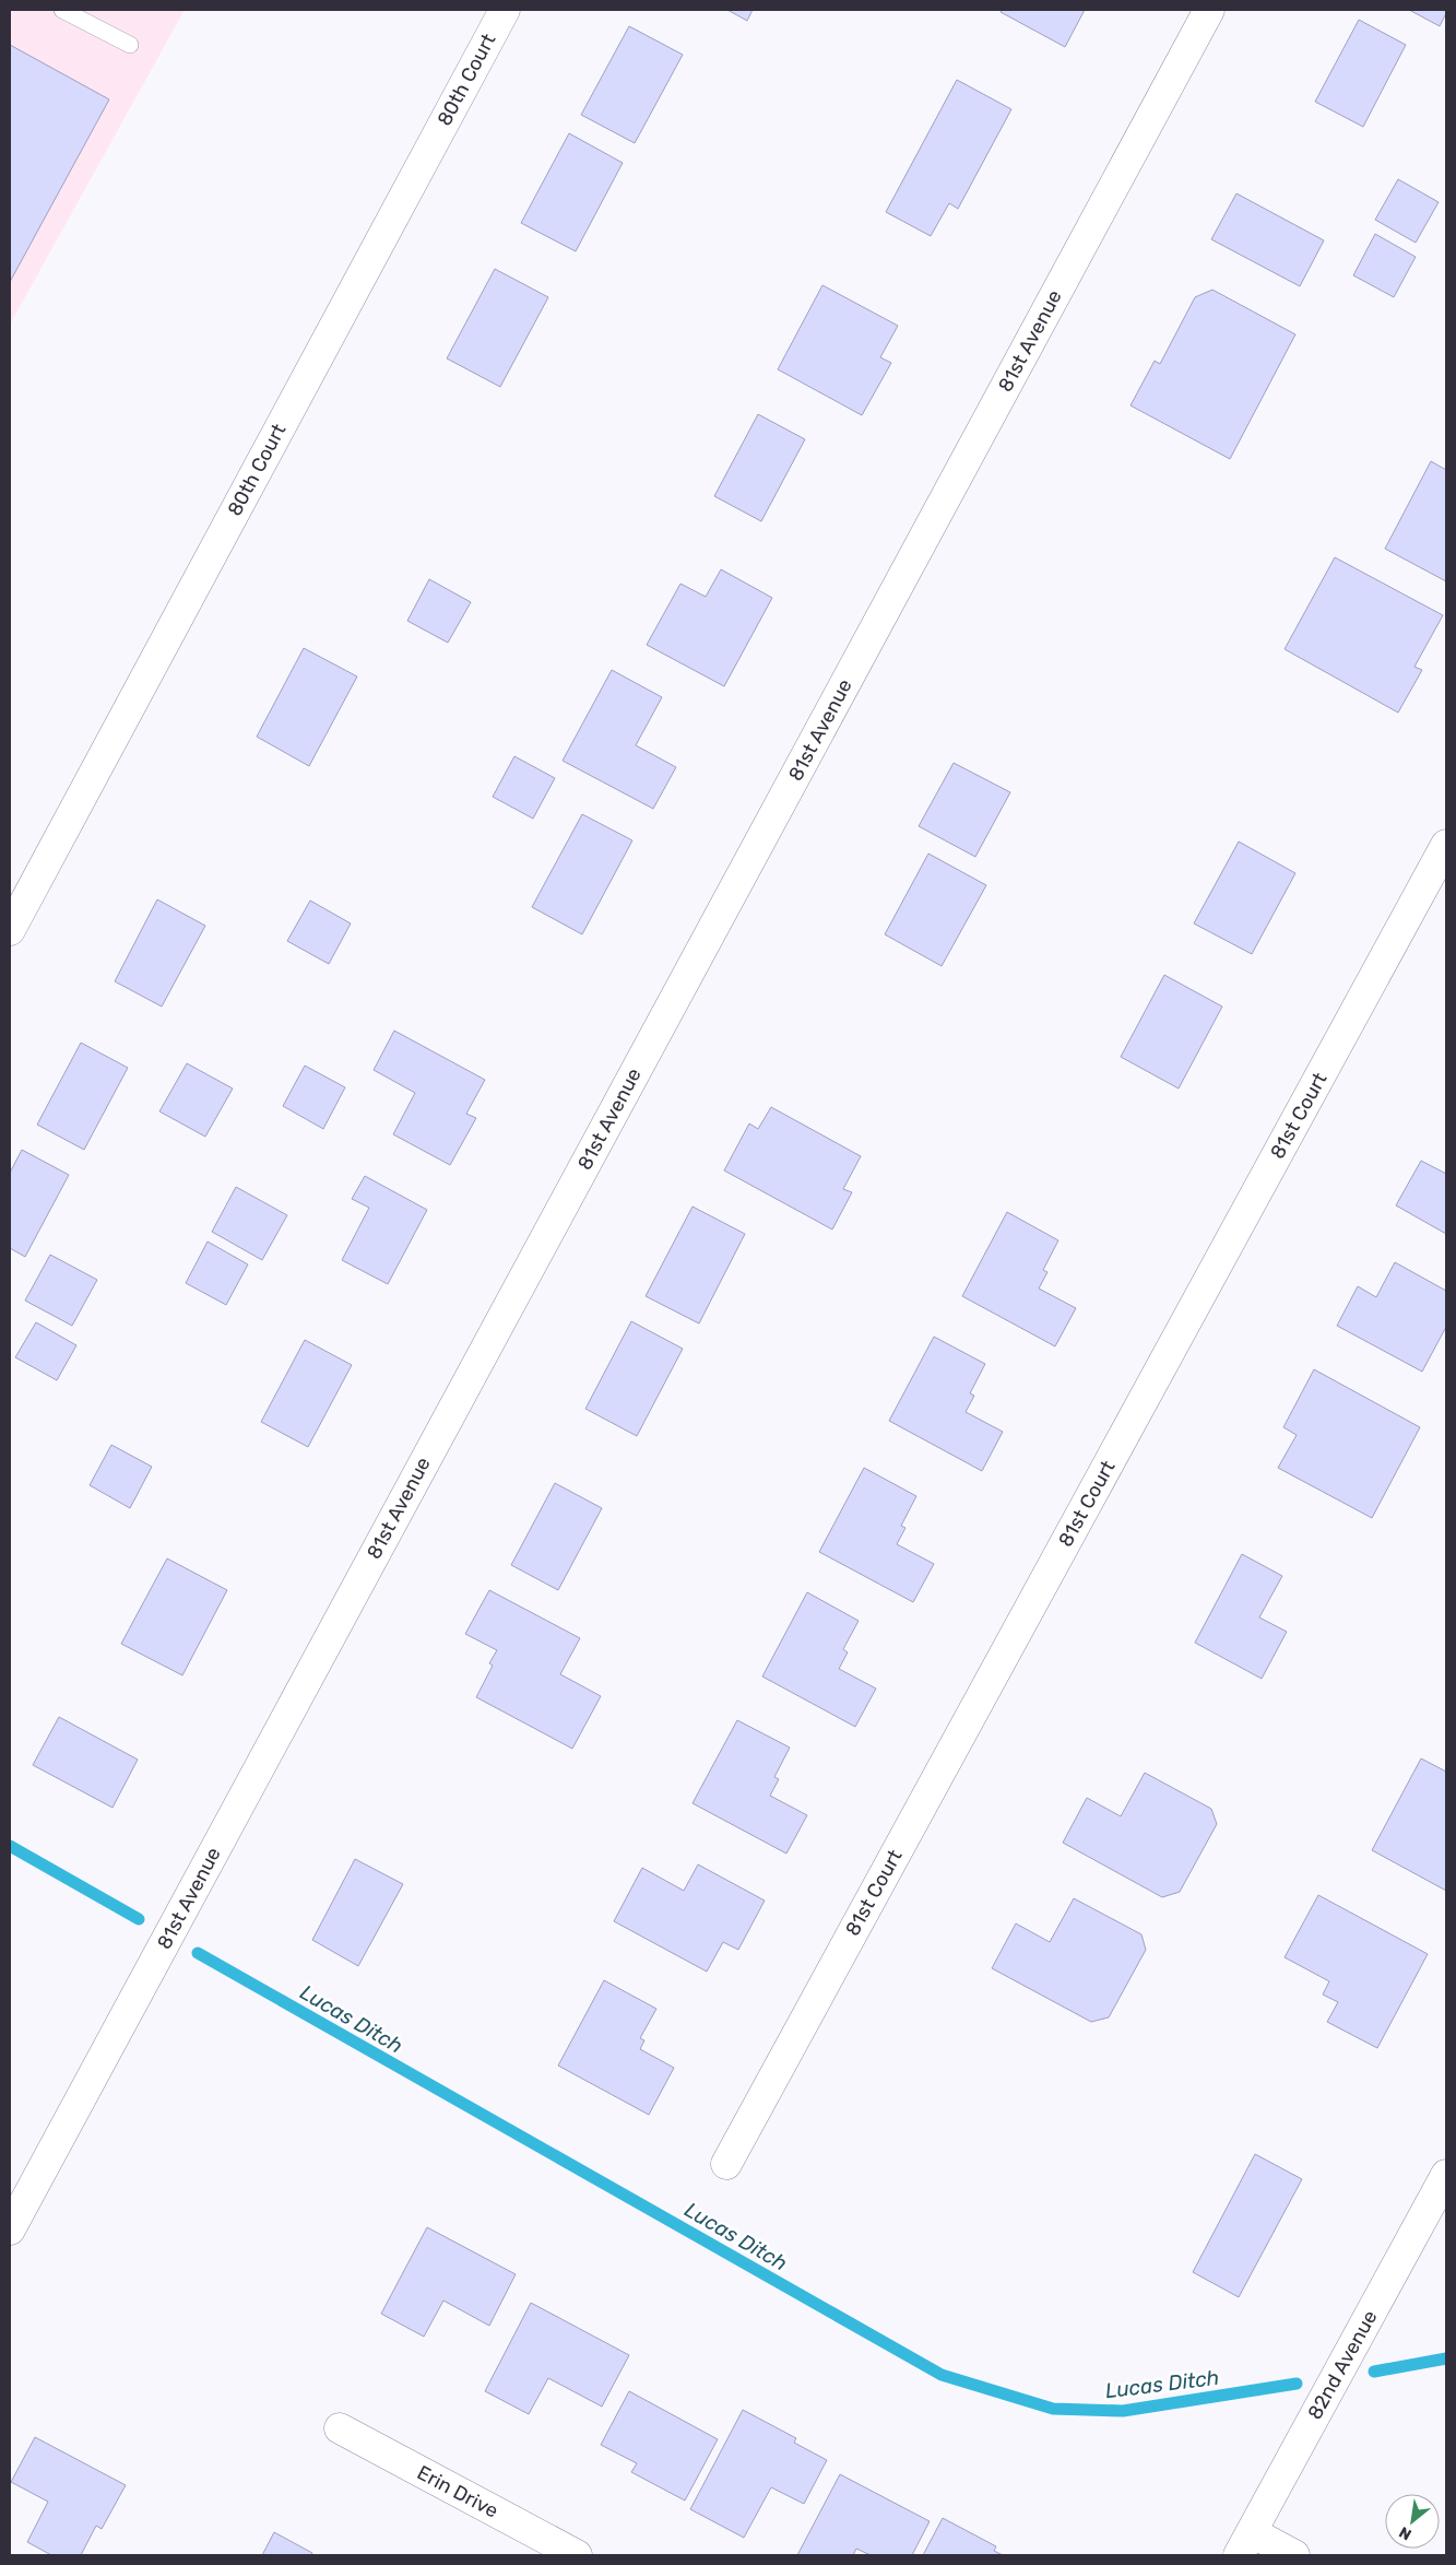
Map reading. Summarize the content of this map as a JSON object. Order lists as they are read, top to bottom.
{
  "streets": {
    "street": [
      "80th Court",
      "81st Avenue",
      "81st Court",
      "82nd Avenue",
      "Erin Drive"
    ]
  },
  "water": ["Lucas Ditch"],
  "north": "bottom left"
}
